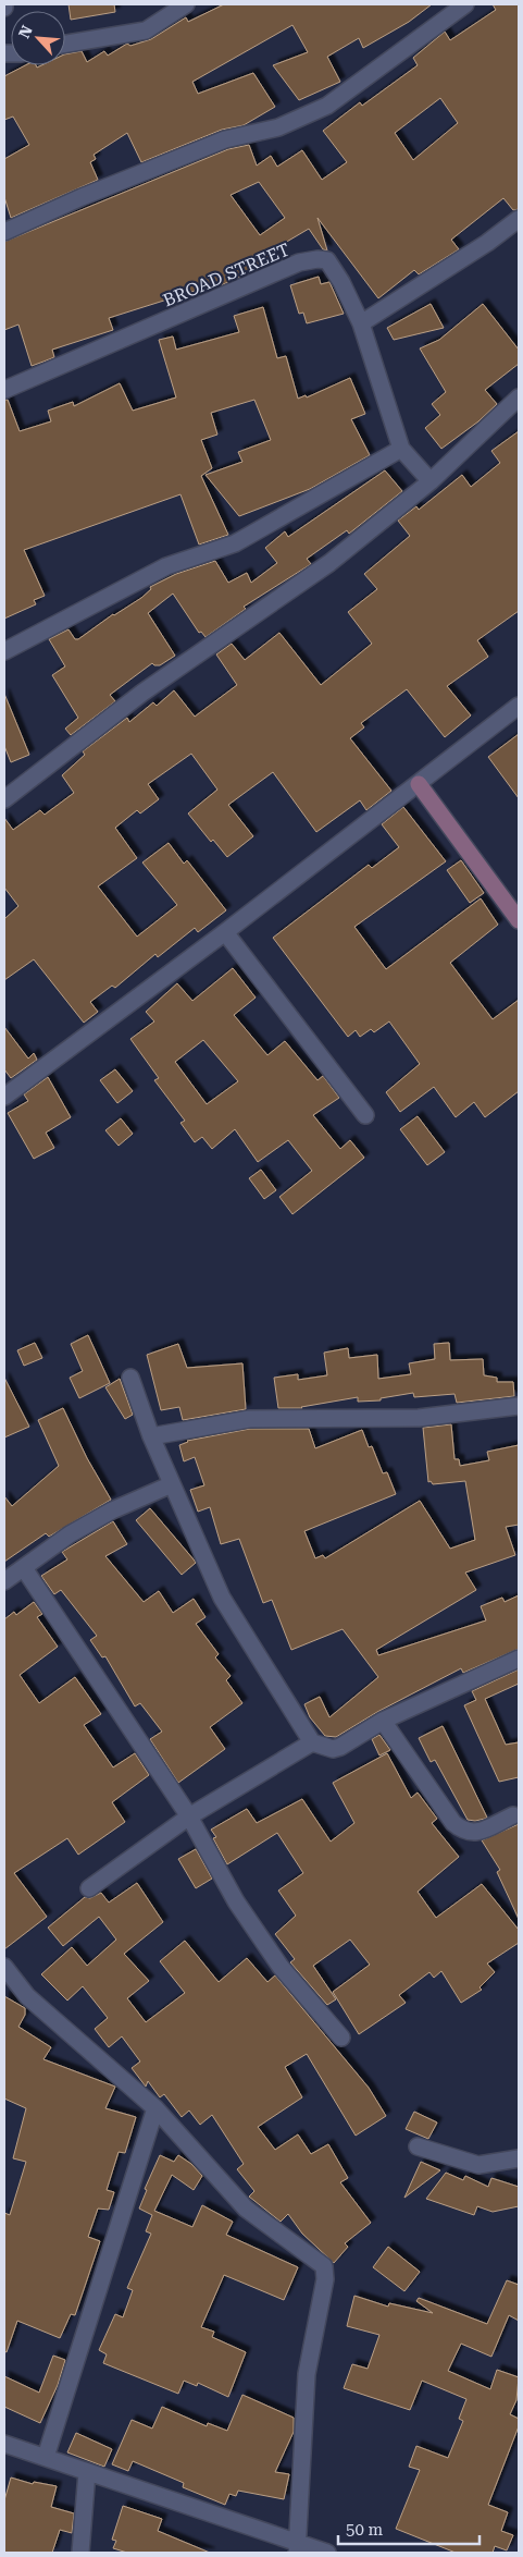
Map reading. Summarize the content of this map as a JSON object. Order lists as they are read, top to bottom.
{
  "streets": {
    "street": ["BROAD STREET"]
  },
  "scale_bar": "50 m",
  "north": "top left"
}
